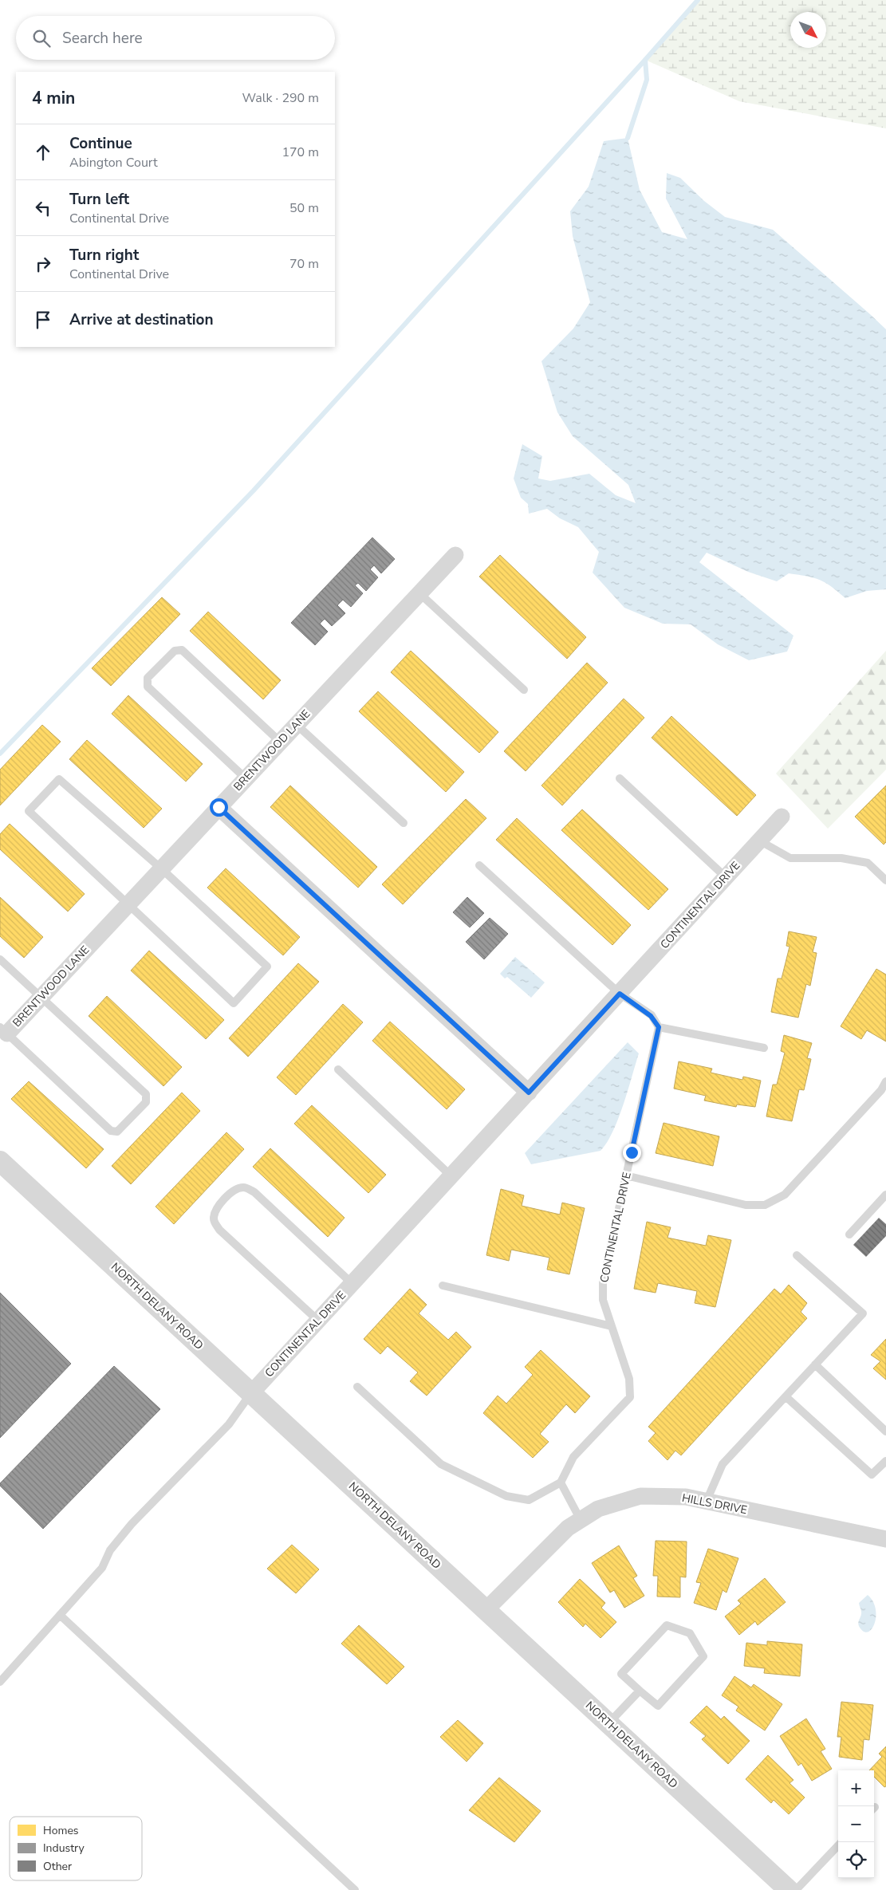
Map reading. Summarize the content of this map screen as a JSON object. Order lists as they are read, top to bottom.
{
  "streets": {
    "street": [
      "BRENTWOOD LANE",
      "CONTINENTAL DRIVE",
      "NORTH DELANY ROAD",
      "HILLS DRIVE"
    ]
  },
  "crossings": [
    ["CONTINENTAL DRIVE", "NORTH DELANY ROAD"],
    ["NORTH DELANY ROAD", "HILLS DRIVE"]
  ],
  "legend": ["Homes", "Industry", "Other"],
  "north": "bottom right",
  "page": {
    "search": "Search here",
    "heading": ["4 min", "Walk · 290 m"],
    "list": [
      ["Continue", "Abington Court", "170 m"],
      ["Turn left", "Continental Drive", "50 m"],
      ["Turn right", "Continental Drive", "70 m"],
      "Arrive at destination"
    ],
    "map_buttons": ["+", "−"]
  }
}
